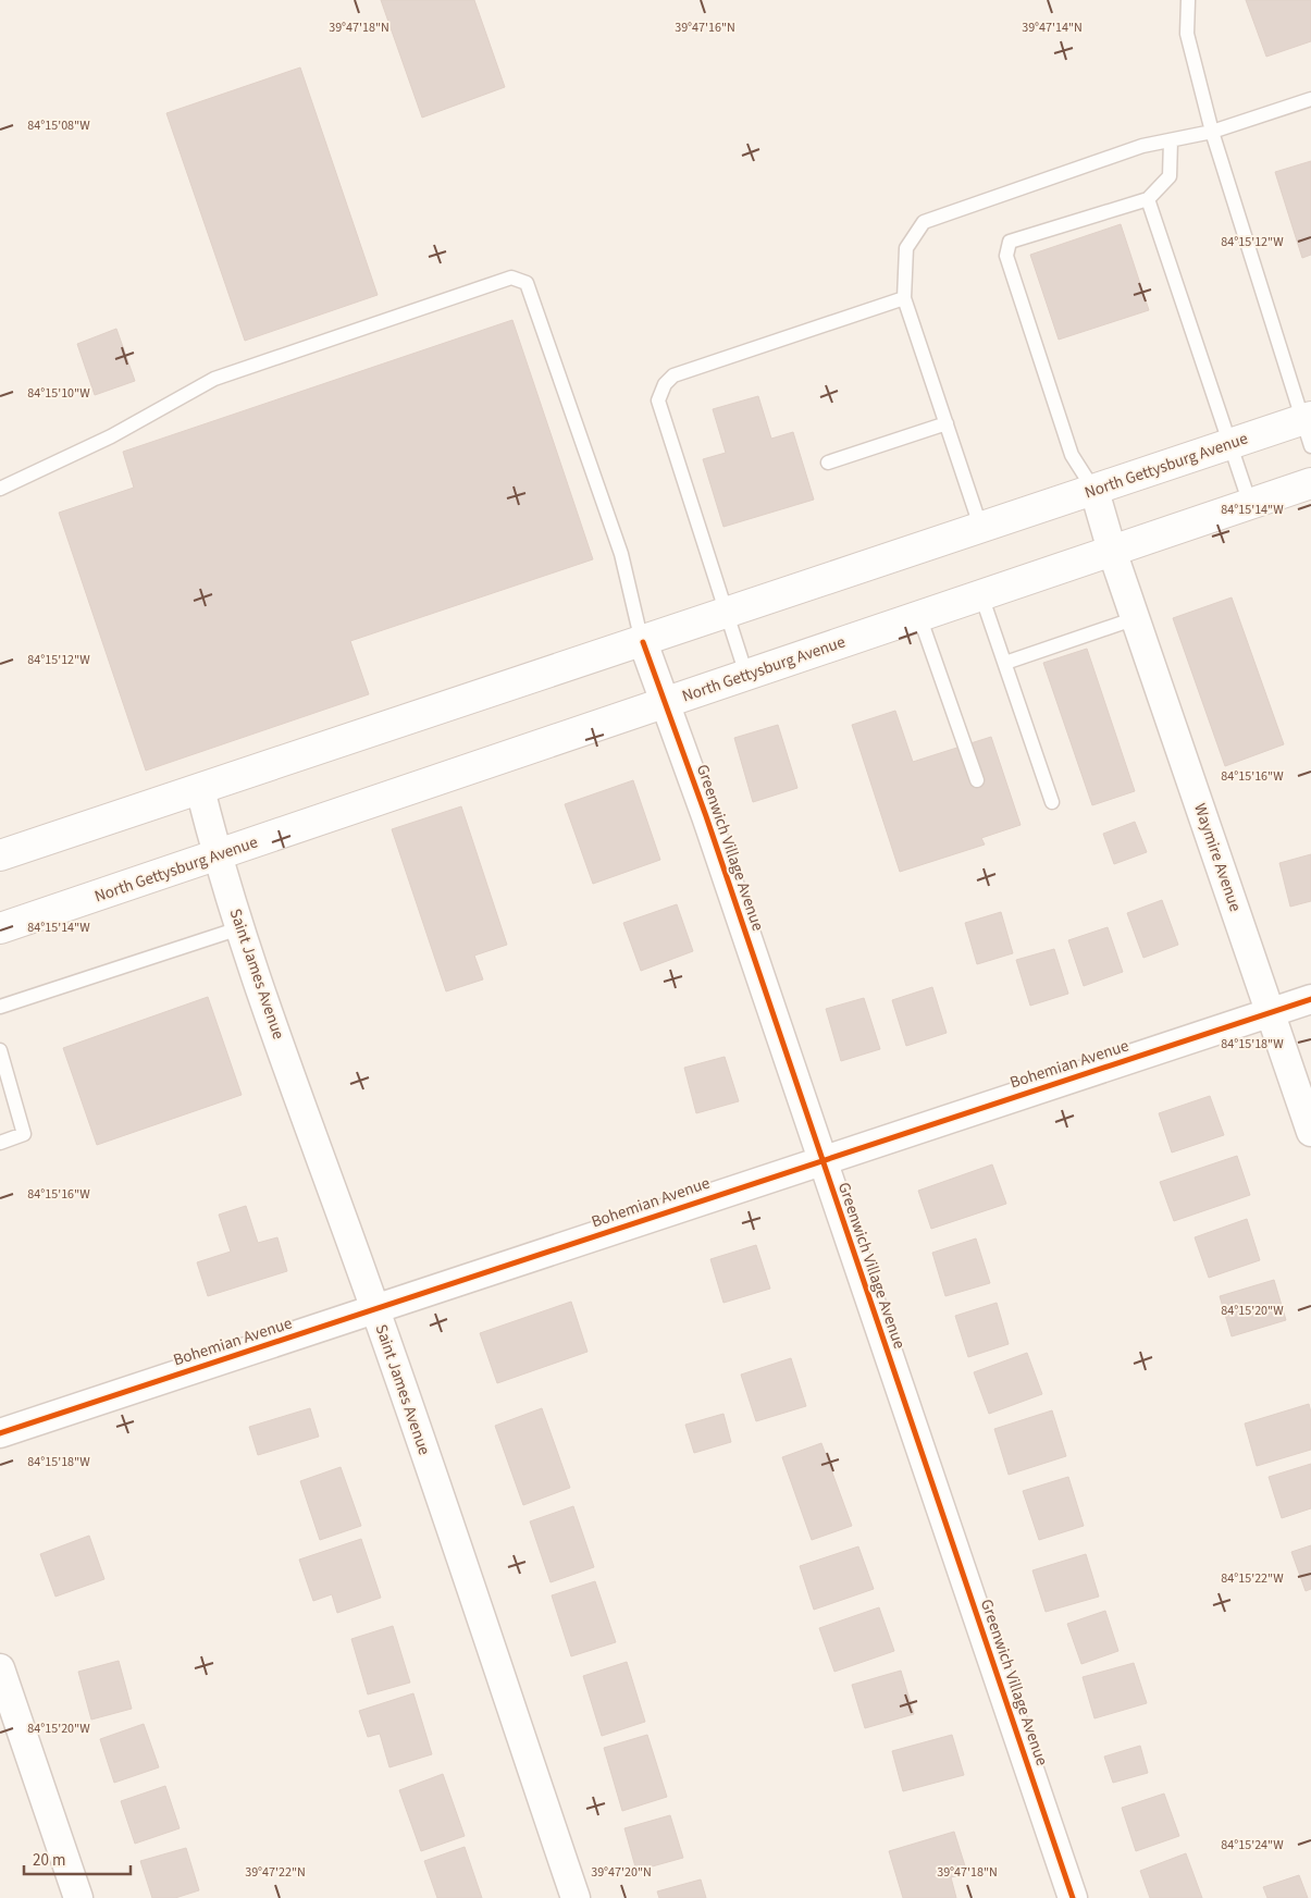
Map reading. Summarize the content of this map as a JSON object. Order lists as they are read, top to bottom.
{
  "streets": {
    "main road": ["North Gettysburg Avenue"],
    "street": [
      "Greenwich Village Avenue",
      "Waymire Avenue",
      "Saint James Avenue",
      "Bohemian Avenue"
    ]
  },
  "crossings": [
    ["North Gettysburg Avenue", "Greenwich Village Avenue"],
    ["North Gettysburg Avenue", "Waymire Avenue"],
    ["North Gettysburg Avenue", "Saint James Avenue"],
    ["Greenwich Village Avenue", "Bohemian Avenue"],
    ["Waymire Avenue", "Bohemian Avenue"],
    ["Saint James Avenue", "Bohemian Avenue"]
  ],
  "scale_bar": "20 m",
  "coordinates": [
    "39°47'18\"N",
    "39°47'16\"N",
    "39°47'14\"N",
    "84°15'08\"W",
    "84°15'12\"W",
    "84°15'10\"W",
    "84°15'14\"W",
    "84°15'16\"W",
    "84°15'18\"W",
    "84°15'20\"W",
    "84°15'22\"W",
    "84°15'24\"W",
    "39°47'22\"N",
    "39°47'20\"N"
  ]
}
